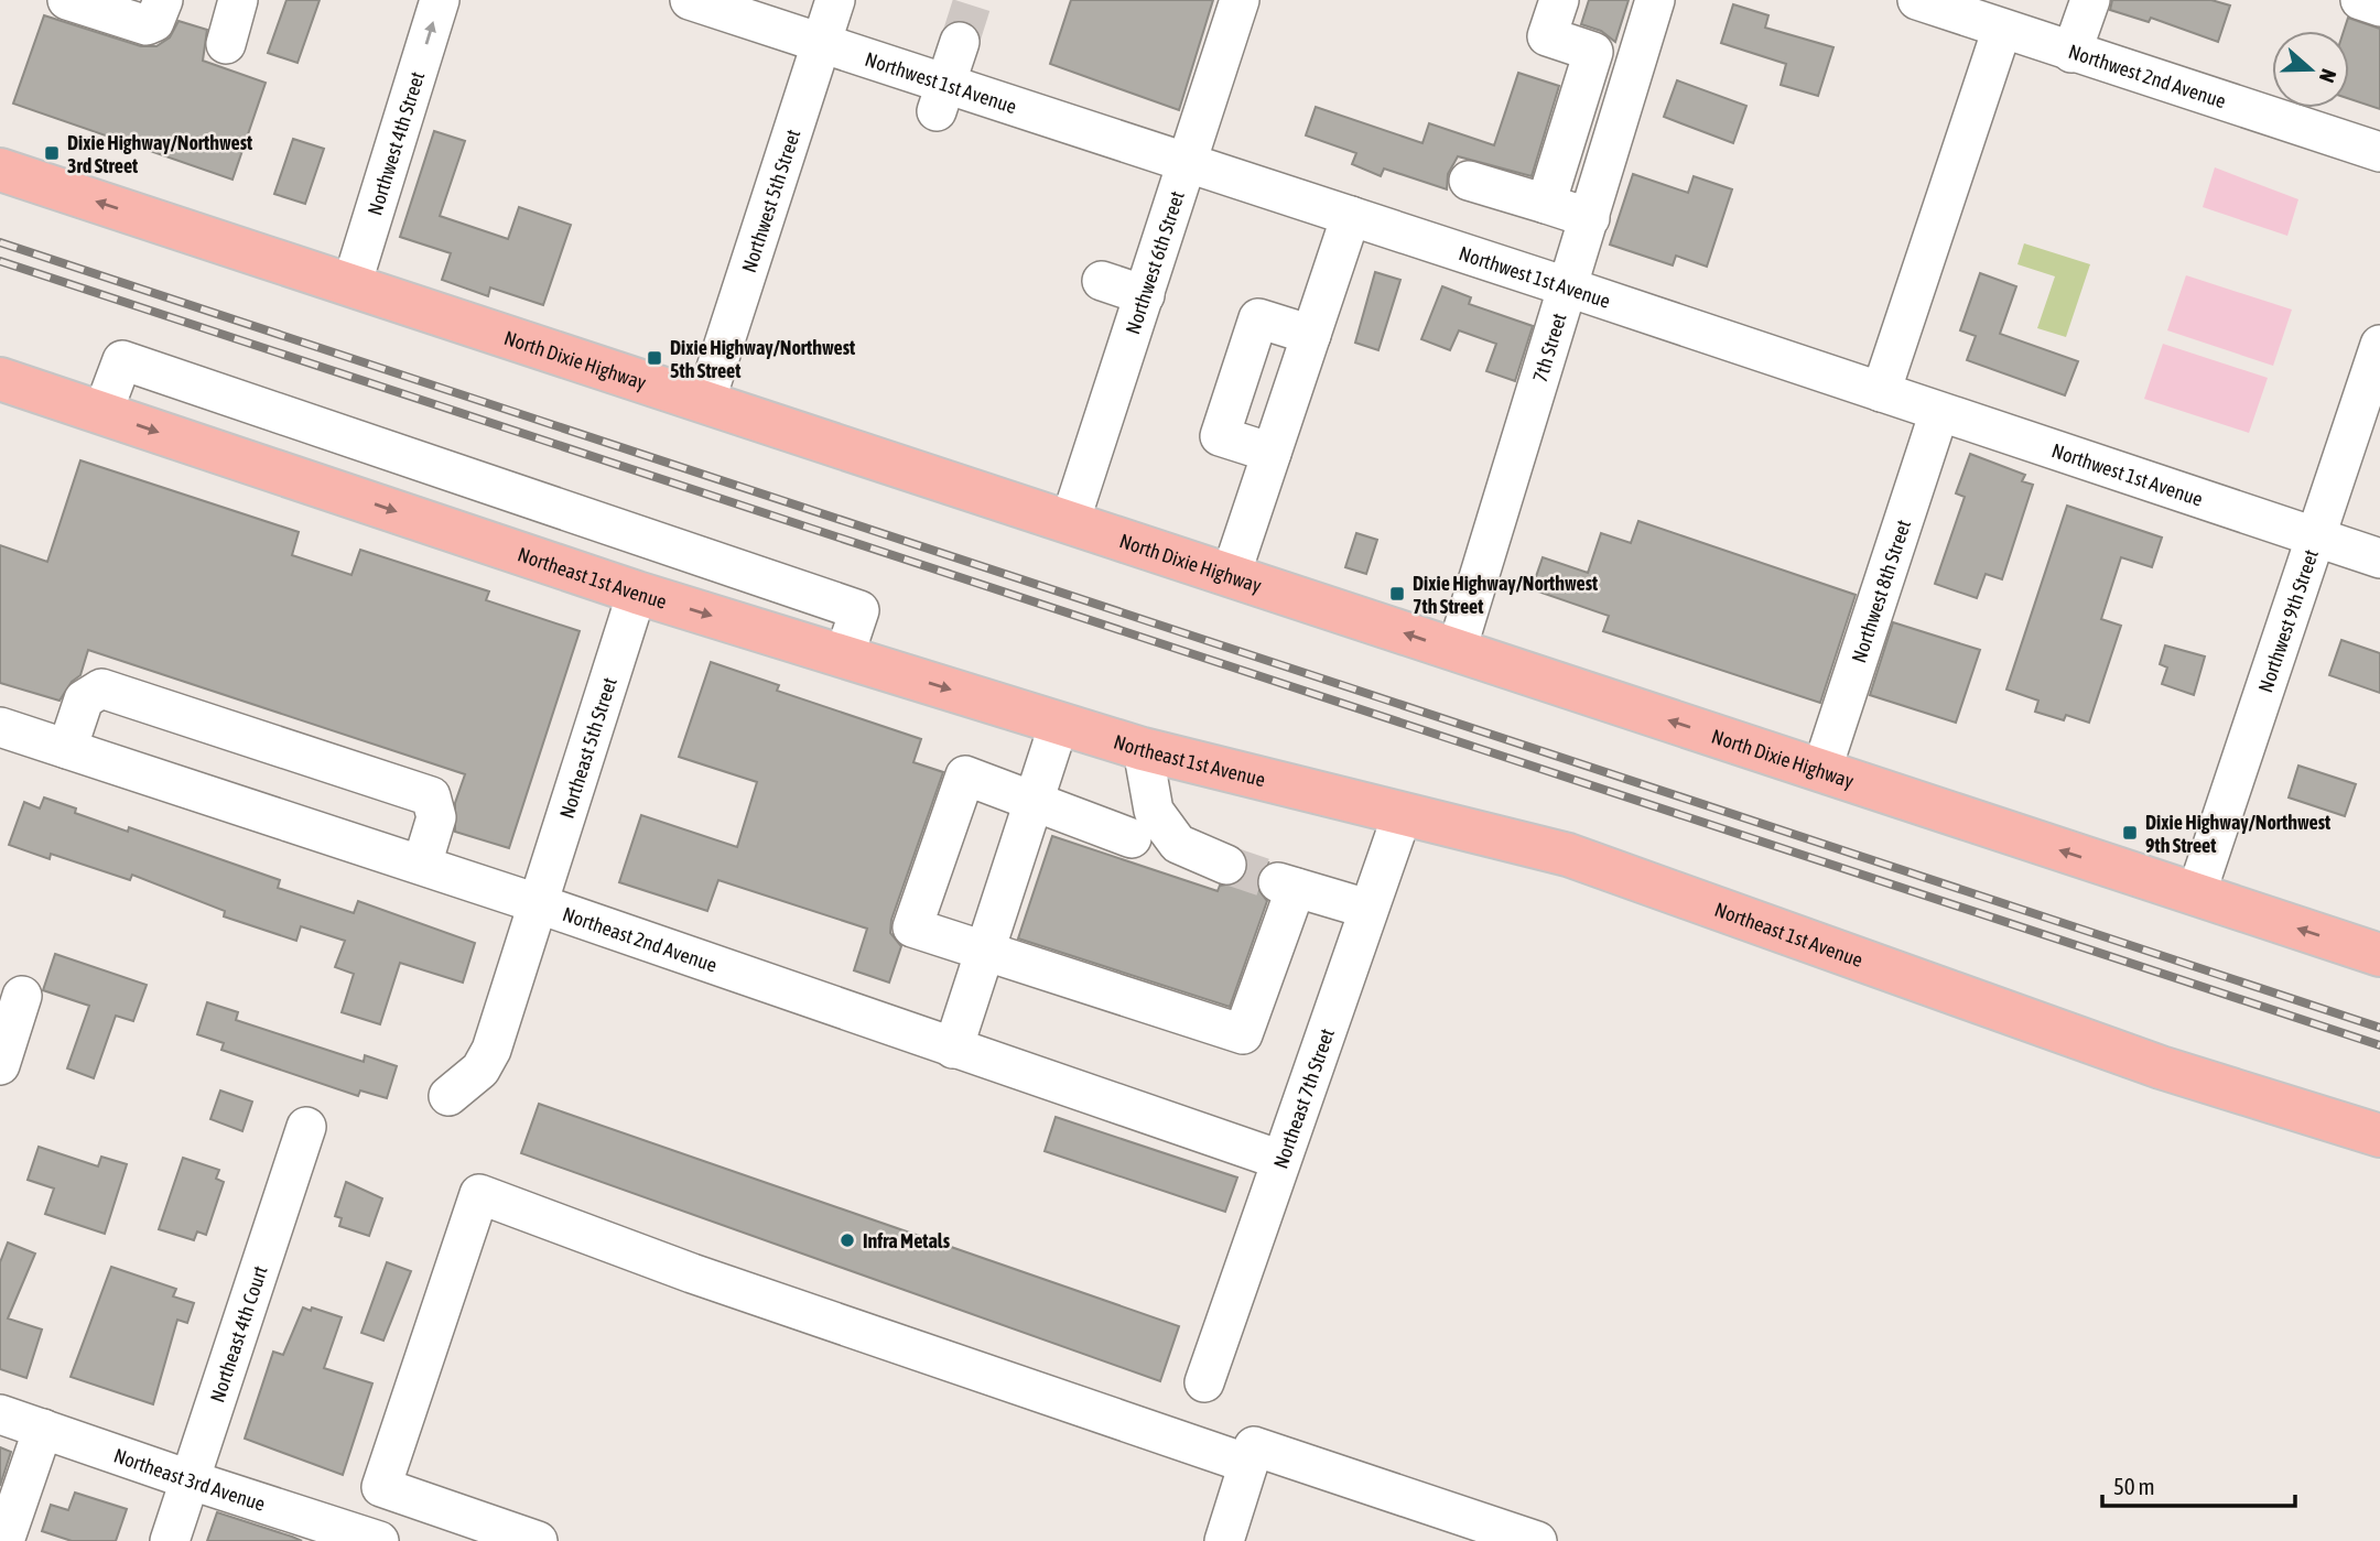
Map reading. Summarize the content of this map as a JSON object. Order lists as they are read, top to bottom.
{
  "streets": {
    "main road": ["North Dixie Highway", "Northeast 1st Avenue"],
    "street": [
      "Northwest 2nd Avenue",
      "Northwest 1st Avenue",
      "Northwest 4th Street",
      "Northwest 5th Street",
      "Northwest 6th Street",
      "7th Street",
      "Northwest 8th Street",
      "Northwest 9th Street",
      "Northeast 5th Street",
      "Northeast 2nd Avenue",
      "Northeast 7th Street",
      "Northeast 4th Court",
      "Northeast 3rd Avenue"
    ]
  },
  "crossings": [
    ["Northwest 1st Avenue", "Northwest 5th Street"],
    ["Northwest 1st Avenue", "Northwest 6th Street"],
    ["Northwest 1st Avenue", "7th Street"],
    ["Northwest 1st Avenue", "Northwest 8th Street"],
    ["Northwest 1st Avenue", "Northwest 9th Street"],
    ["Northwest 4th Street", "North Dixie Highway"],
    ["Northwest 5th Street", "North Dixie Highway"],
    ["Northwest 6th Street", "North Dixie Highway"],
    ["7th Street", "North Dixie Highway"],
    ["North Dixie Highway", "Northwest 8th Street"],
    ["North Dixie Highway", "Northwest 9th Street"],
    ["Northeast 1st Avenue", "Northeast 5th Street"],
    ["Northeast 1st Avenue", "Northeast 7th Street"],
    ["Northeast 5th Street", "Northeast 2nd Avenue"],
    ["Northeast 2nd Avenue", "Northeast 7th Street"],
    ["Northeast 4th Court", "Northeast 3rd Avenue"]
  ],
  "one_way": ["Northwest 4th Street", "North Dixie Highway", "Northeast 1st Avenue"],
  "places": {
    "transit": [
      "Dixie Highway/Northwest 3rd Street",
      "Dixie Highway/Northwest 5th Street",
      "Dixie Highway/Northwest 7th Street",
      "Dixie Highway/Northwest 9th Street"
    ],
    "other": ["Infra Metals"]
  },
  "scale_bar": "50 m",
  "north": "right"
}
